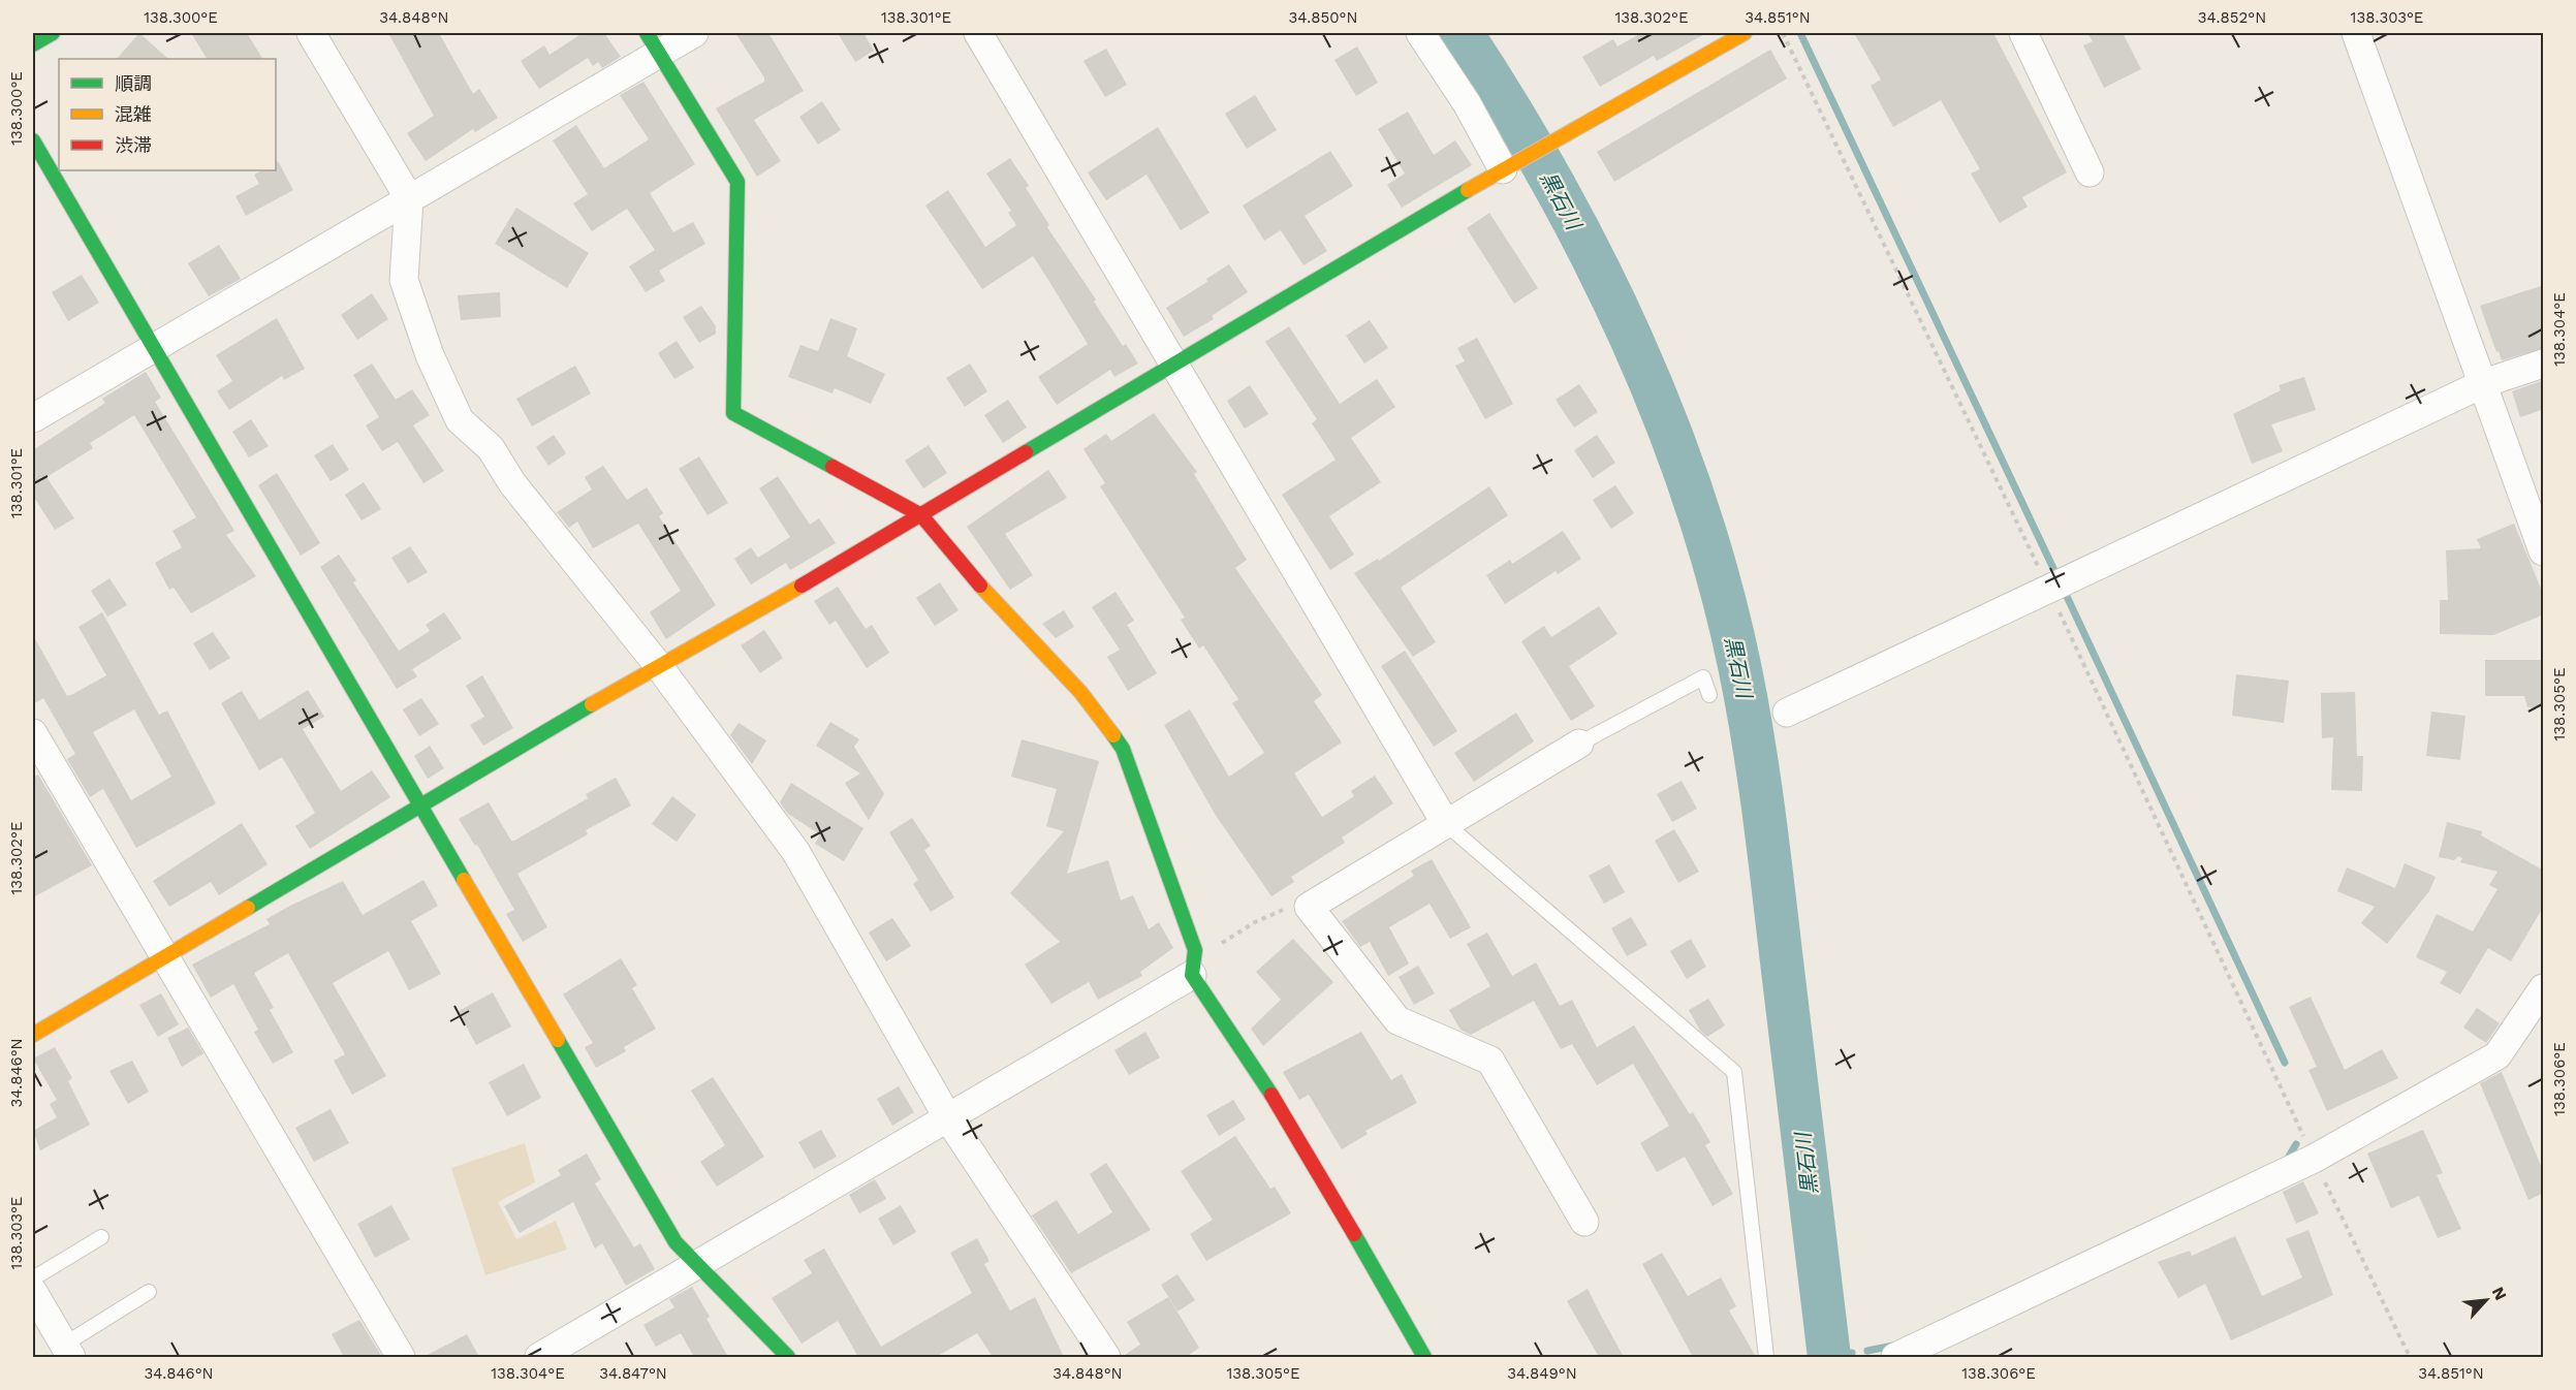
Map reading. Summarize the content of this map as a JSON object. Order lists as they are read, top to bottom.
{
  "water": ["黒石川"],
  "legend": ["順調", "混雑", "渋滞"],
  "north": "top right",
  "coordinates": [
    "138.300°E",
    "34.848°N",
    "138.301°E",
    "34.850°N",
    "138.302°E",
    "34.851°N",
    "34.852°N",
    "138.303°E",
    "138.304°E",
    "138.305°E",
    "34.846°N",
    "138.306°E",
    "34.847°N",
    "34.849°N"
  ]
}
